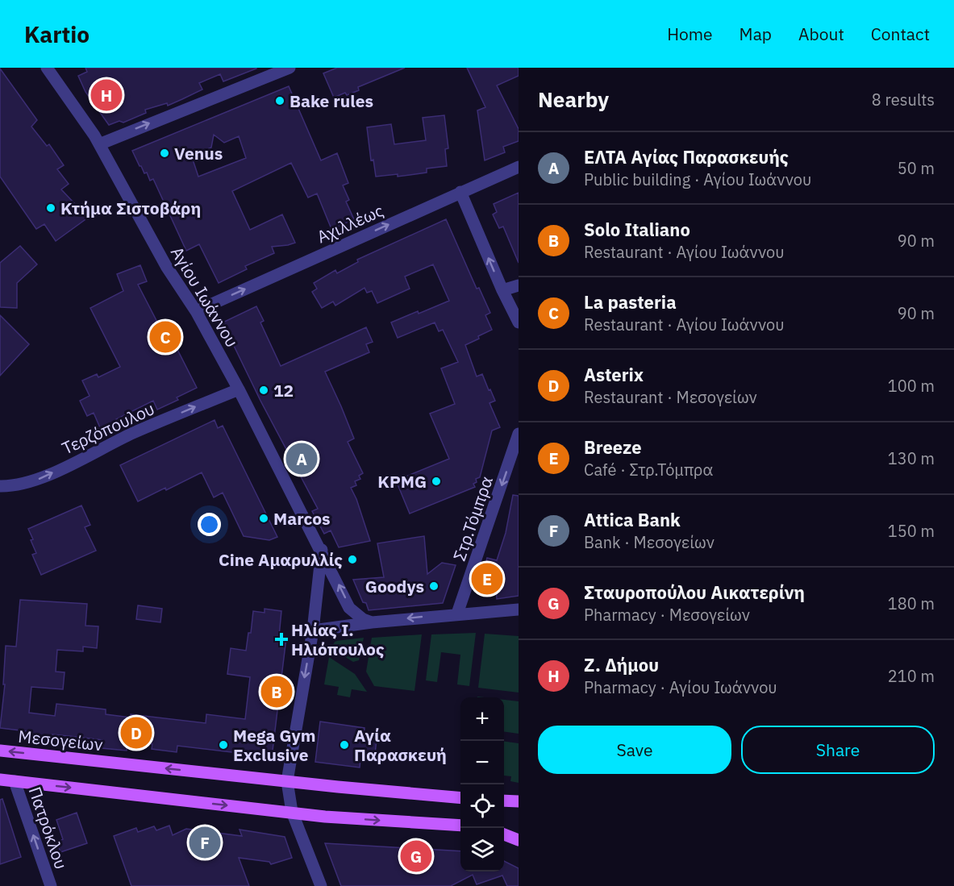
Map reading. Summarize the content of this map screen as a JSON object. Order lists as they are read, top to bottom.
{
  "streets": {
    "main road": ["Μεσογείων"],
    "street": [
      "Αχιλλέως",
      "Αγίου Ιωάννου",
      "Τερζόπουλου",
      "Στρ.Τόμπρα",
      "Πατρόκλου"
    ]
  },
  "crossings": [
    ["Αχιλλέως", "Αγίου Ιωάννου"],
    ["Αγίου Ιωάννου", "Τερζόπουλου"]
  ],
  "one_way": [
    "Αχιλλέως",
    "Τερζόπουλου",
    "Στρ.Τόμπρα",
    "Πατρόκλου"
  ],
  "places": {
    "other": [
      "Bake rules",
      "Venus",
      "Κτήμα Σιστοβάρη",
      "12",
      "KPMG",
      "Marcos",
      "Cine Αμαρυλλίς",
      "Goodys",
      "Mega Gym Exclusive",
      "Αγία Παρασκευή"
    ],
    "health": ["Ηλίας Ι. Ηλιόπουλος"]
  },
  "page": {
    "header": "Kartio",
    "nav": [
      "Home",
      "Map",
      "About",
      "Contact"
    ],
    "heading": ["Nearby", "8 results"],
    "pins": [
      "H",
      "C",
      "A",
      "E",
      "B",
      "D",
      "F",
      "G"
    ],
    "list": [
      {
        "mark": "A",
        "name": "ΕΛΤΑ Αγίας Παρασκευής",
        "note": "Public building · Αγίου Ιωάννου",
        "value": "50 m"
      },
      {
        "mark": "B",
        "name": "Solo Italiano",
        "note": "Restaurant · Αγίου Ιωάννου",
        "value": "90 m"
      },
      {
        "mark": "C",
        "name": "La pasteria",
        "note": "Restaurant · Αγίου Ιωάννου",
        "value": "90 m"
      },
      {
        "mark": "D",
        "name": "Asterix",
        "note": "Restaurant · Μεσογείων",
        "value": "100 m"
      },
      {
        "mark": "E",
        "name": "Breeze",
        "note": "Café · Στρ.Τόμπρα",
        "value": "130 m"
      },
      {
        "mark": "F",
        "name": "Attica Bank",
        "note": "Bank · Μεσογείων",
        "value": "150 m"
      },
      {
        "mark": "G",
        "name": "Σταυροπούλου Αικατερίνη",
        "note": "Pharmacy · Μεσογείων",
        "value": "180 m"
      },
      {
        "mark": "H",
        "name": "Ζ. Δήμου",
        "note": "Pharmacy · Αγίου Ιωάννου",
        "value": "210 m"
      }
    ],
    "map_buttons": ["+", "−"],
    "buttons": ["Save", "Share"]
  }
}
